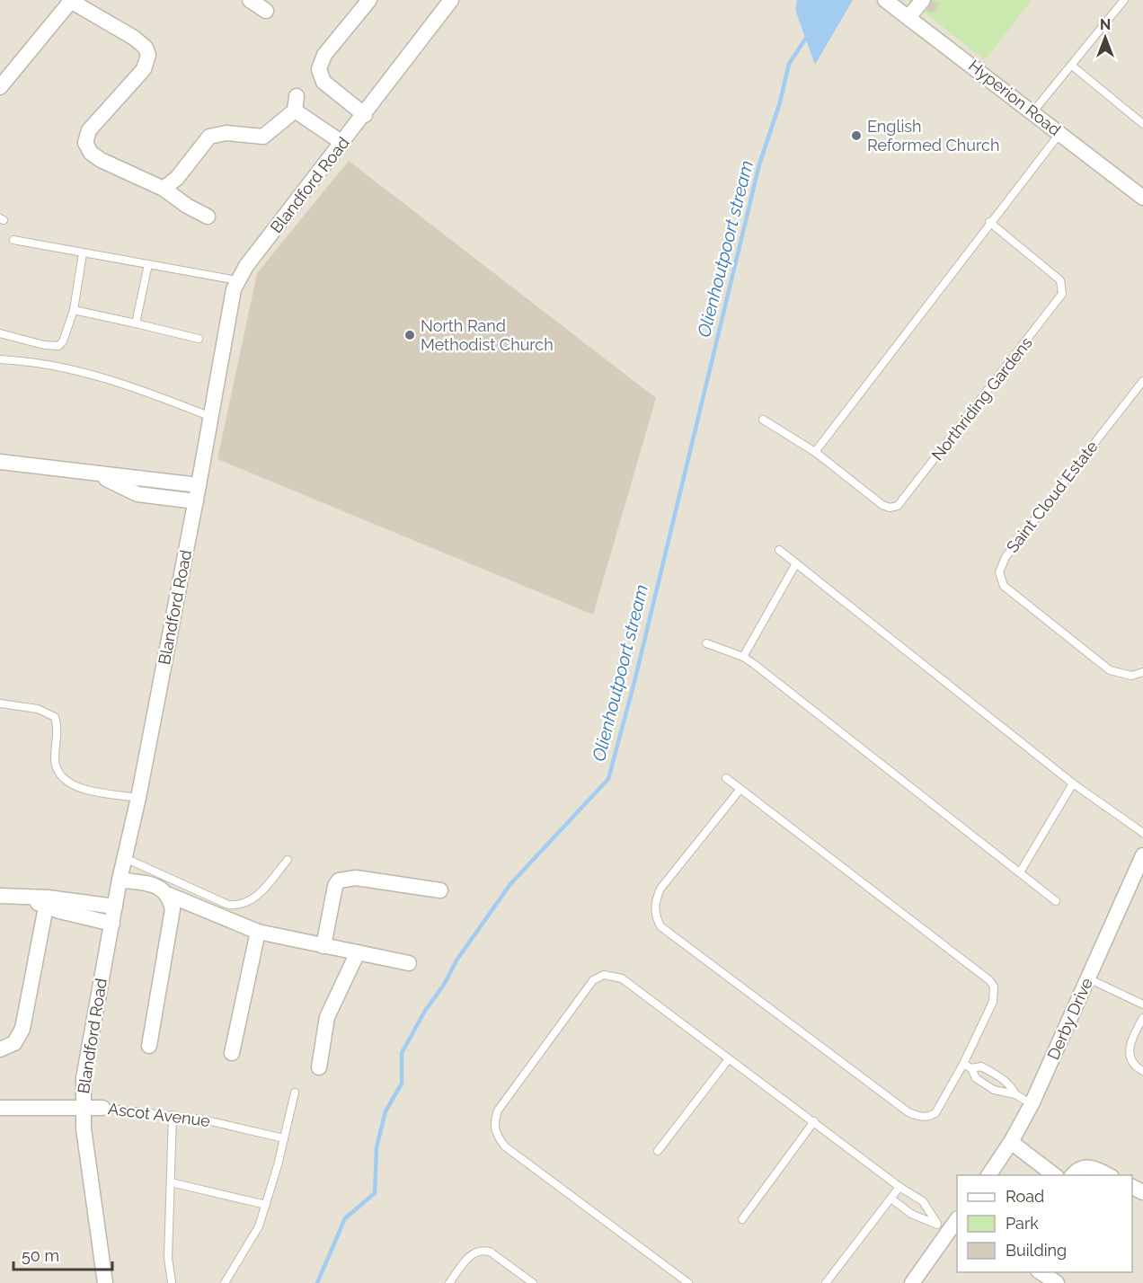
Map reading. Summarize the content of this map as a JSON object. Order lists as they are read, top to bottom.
{
  "streets": {
    "street": [
      "Hyperion Road",
      "Blandford Road",
      "Derby Drive",
      "Ascot Avenue"
    ],
    "lane": ["Northriding Gardens", "Saint Cloud Estate"]
  },
  "crossings": [
    ["Blandford Road", "Ascot Avenue"]
  ],
  "water": ["Olienhoutpoort stream"],
  "places": ["English Reformed Church", "North Rand Methodist Church"],
  "legend": ["Road", "Park", "Building"],
  "scale_bar": "50 m",
  "north": "top"
}
